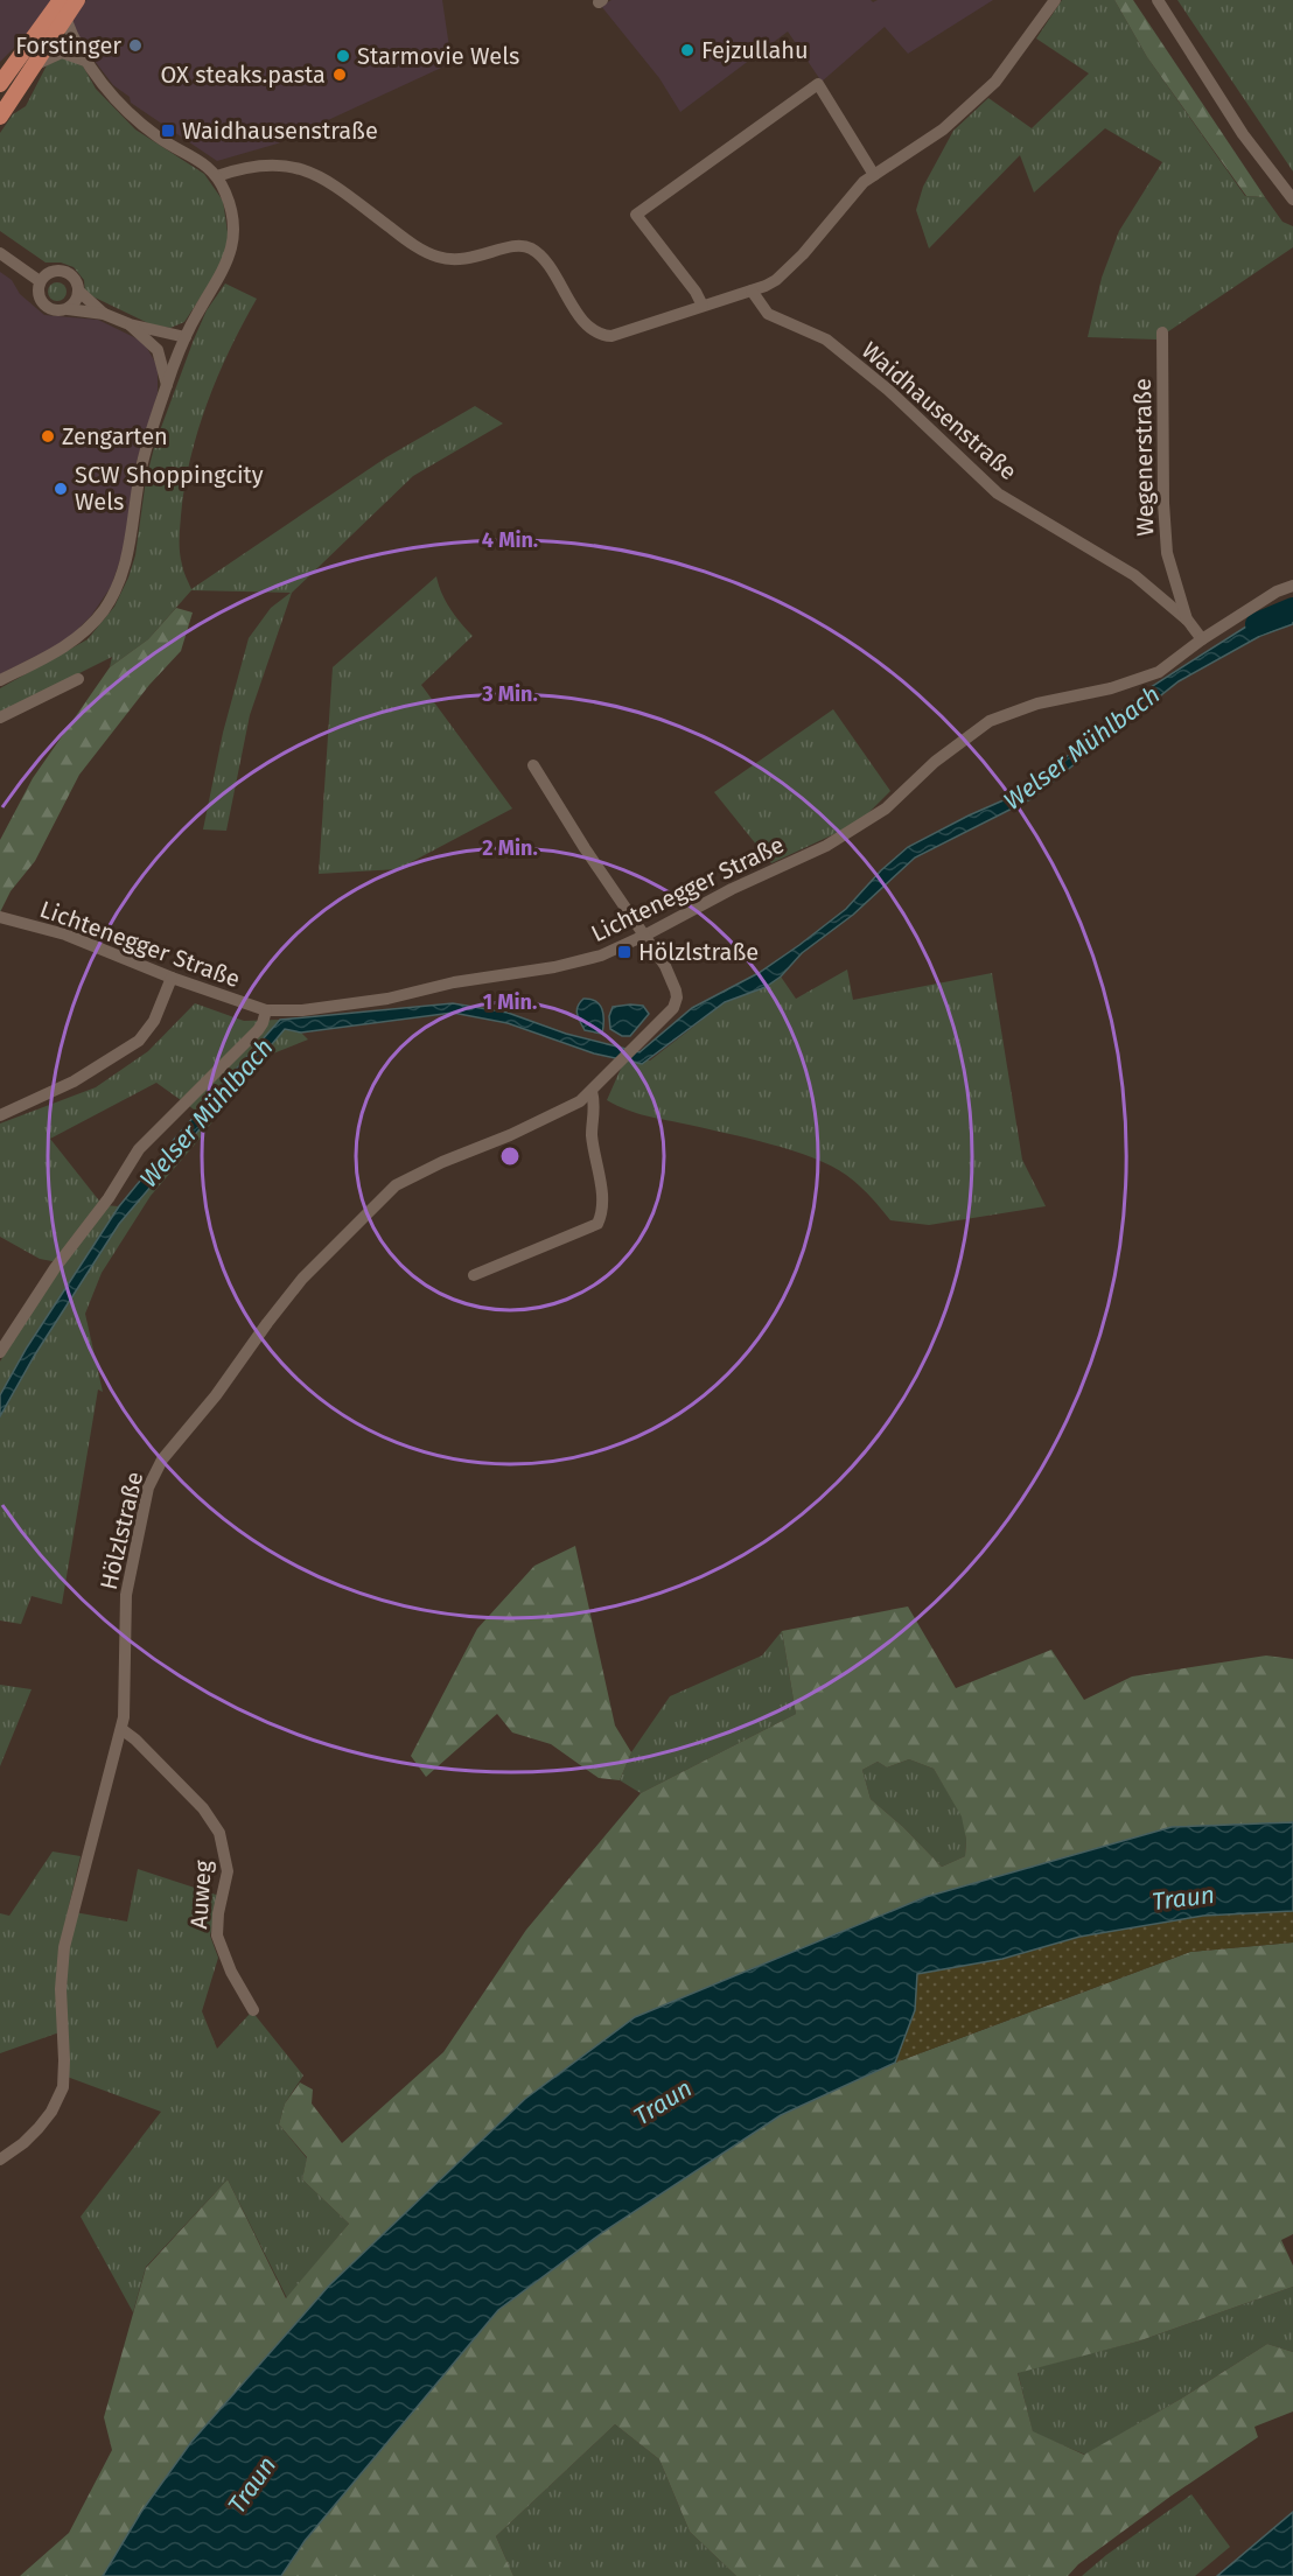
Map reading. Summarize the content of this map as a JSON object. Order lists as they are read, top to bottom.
{
  "streets": {
    "street": [
      "Waidhausenstraße",
      "Wegenerstraße",
      "Lichtenegger Straße",
      "Hölzlstraße",
      "Auweg"
    ]
  },
  "crossings": [
    ["Waidhausenstraße", "Wegenerstraße"],
    ["Waidhausenstraße", "Lichtenegger Straße"],
    ["Lichtenegger Straße", "Hölzlstraße"],
    ["Hölzlstraße", "Auweg"]
  ],
  "water": ["Welser Mühlbach", "Traun"],
  "places": {
    "other": [
      "Forstinger",
      "Fejzullahu",
      "Starmovie Wels",
      "OX steaks.pasta",
      "Zengarten",
      "SCW Shoppingcity Wels"
    ],
    "transit": ["Waidhausenstraße", "Hölzlstraße"]
  },
  "rings": [
    "4 Min.",
    "3 Min.",
    "2 Min.",
    "1 Min."
  ]
}
